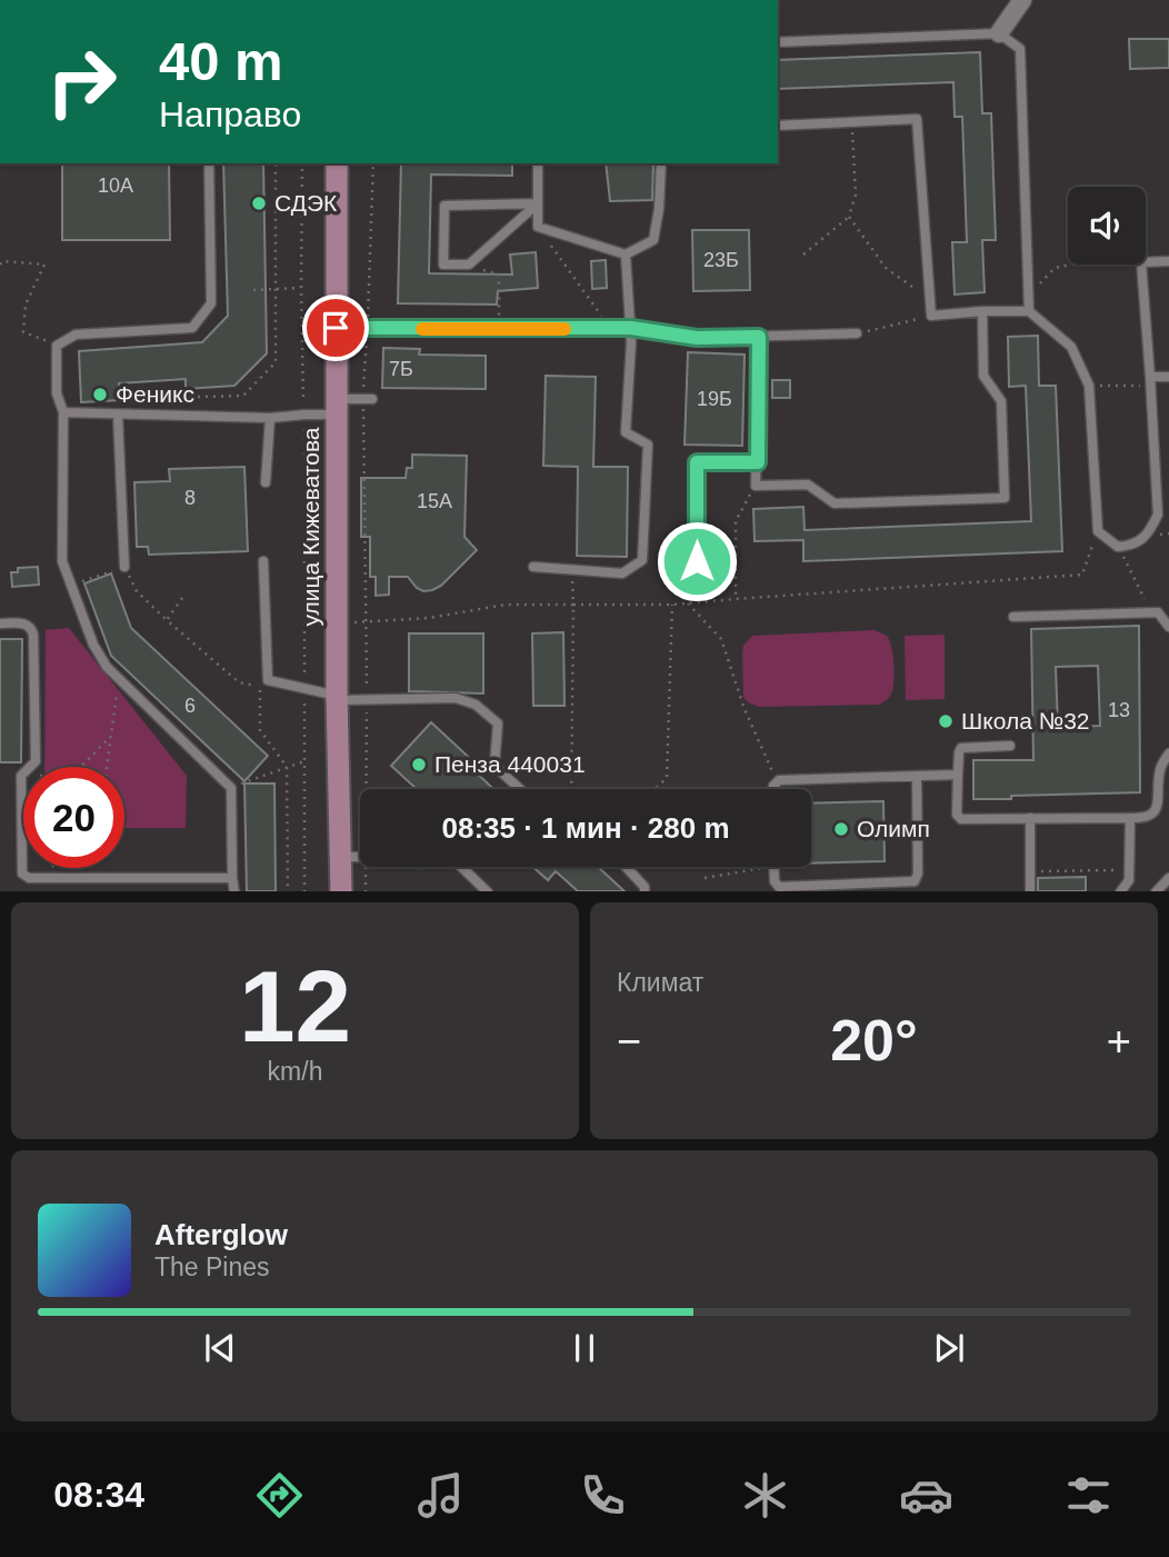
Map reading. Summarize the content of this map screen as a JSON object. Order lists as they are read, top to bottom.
{
  "streets": {
    "main road": ["улица Кижеватова"]
  },
  "places": [
    "СДЭК",
    "Феникс",
    "Школа №32",
    "Пенза 440031",
    "Олимп"
  ],
  "house_numbers": [
    "10А",
    "23Б",
    "7Б",
    "19Б",
    "8",
    "15А",
    "6",
    "13"
  ],
  "page": {
    "turn": ["40 m", "Направо"],
    "limit": "20",
    "trip": "08:35 · 1 мин · 280 m",
    "tile": [
      ["12", "km/h"],
      "Климат"
    ],
    "heat": ["−", "20°", "+"],
    "song": ["Afterglow", "The Pines"],
    "tabs": "08:34"
  }
}
